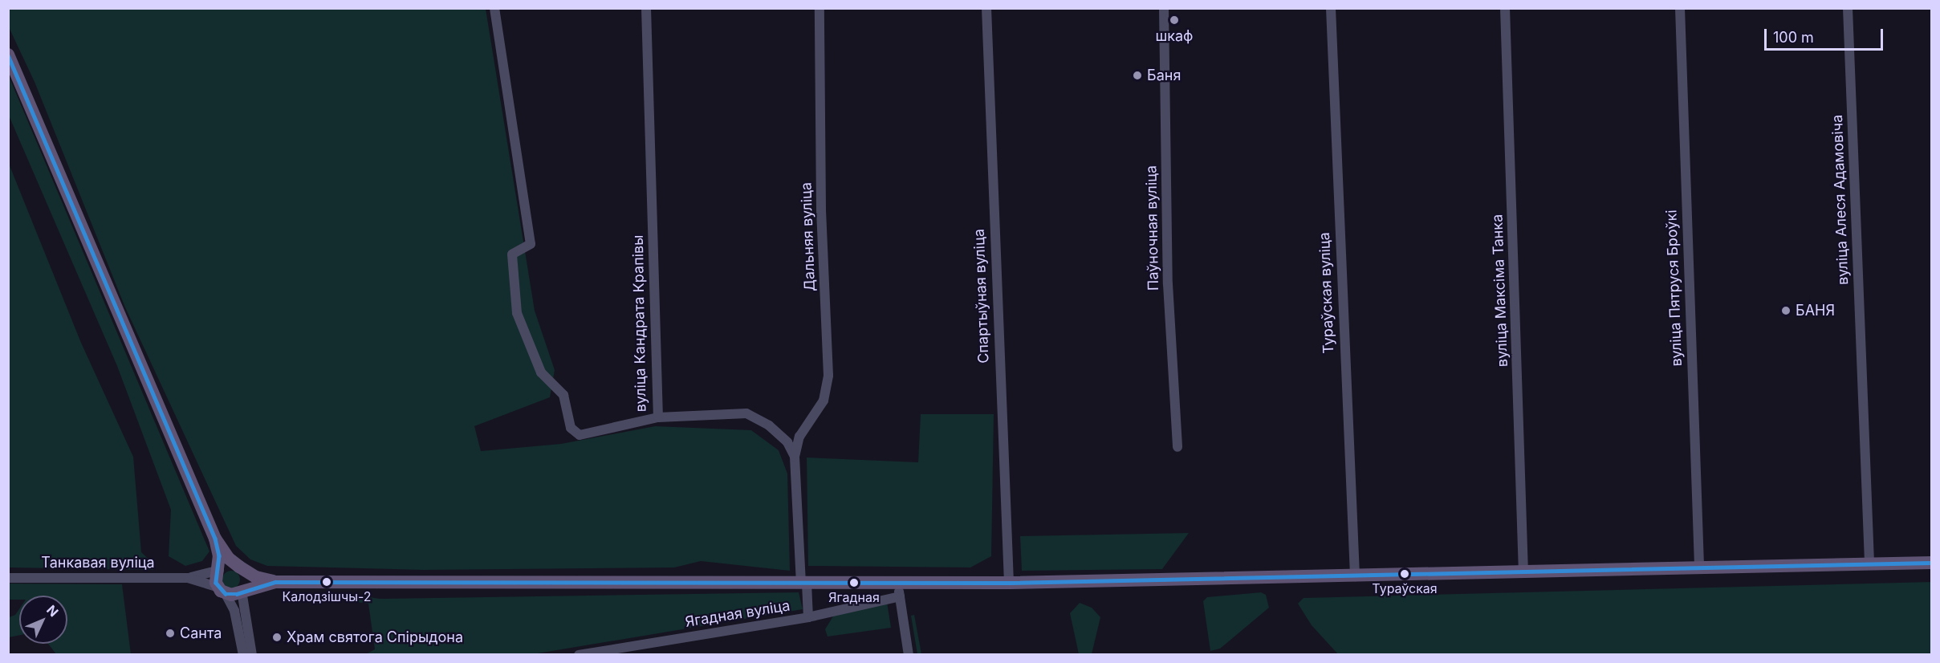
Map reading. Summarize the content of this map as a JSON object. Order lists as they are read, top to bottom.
{
  "streets": {
    "street": [
      "вуліца Алеся Адамовіча",
      "Паўночная вуліца",
      "Дальняя вуліца",
      "вуліца Пятруся Броўкі",
      "вуліца Максіма Танка",
      "Тураўская вуліца",
      "Спартыўная вуліца",
      "вуліца Кандрата Крапівы",
      "Танкавая вуліца",
      "Ягадная вуліца"
    ]
  },
  "places": [
    "шкаф",
    "Баня",
    "БАНЯ",
    "Тураўская",
    "Калодзішчы-2",
    "Ягадная",
    "Санта",
    "Храм святога Спірыдона"
  ],
  "scale_bar": "100 m",
  "north": "top right"
}
